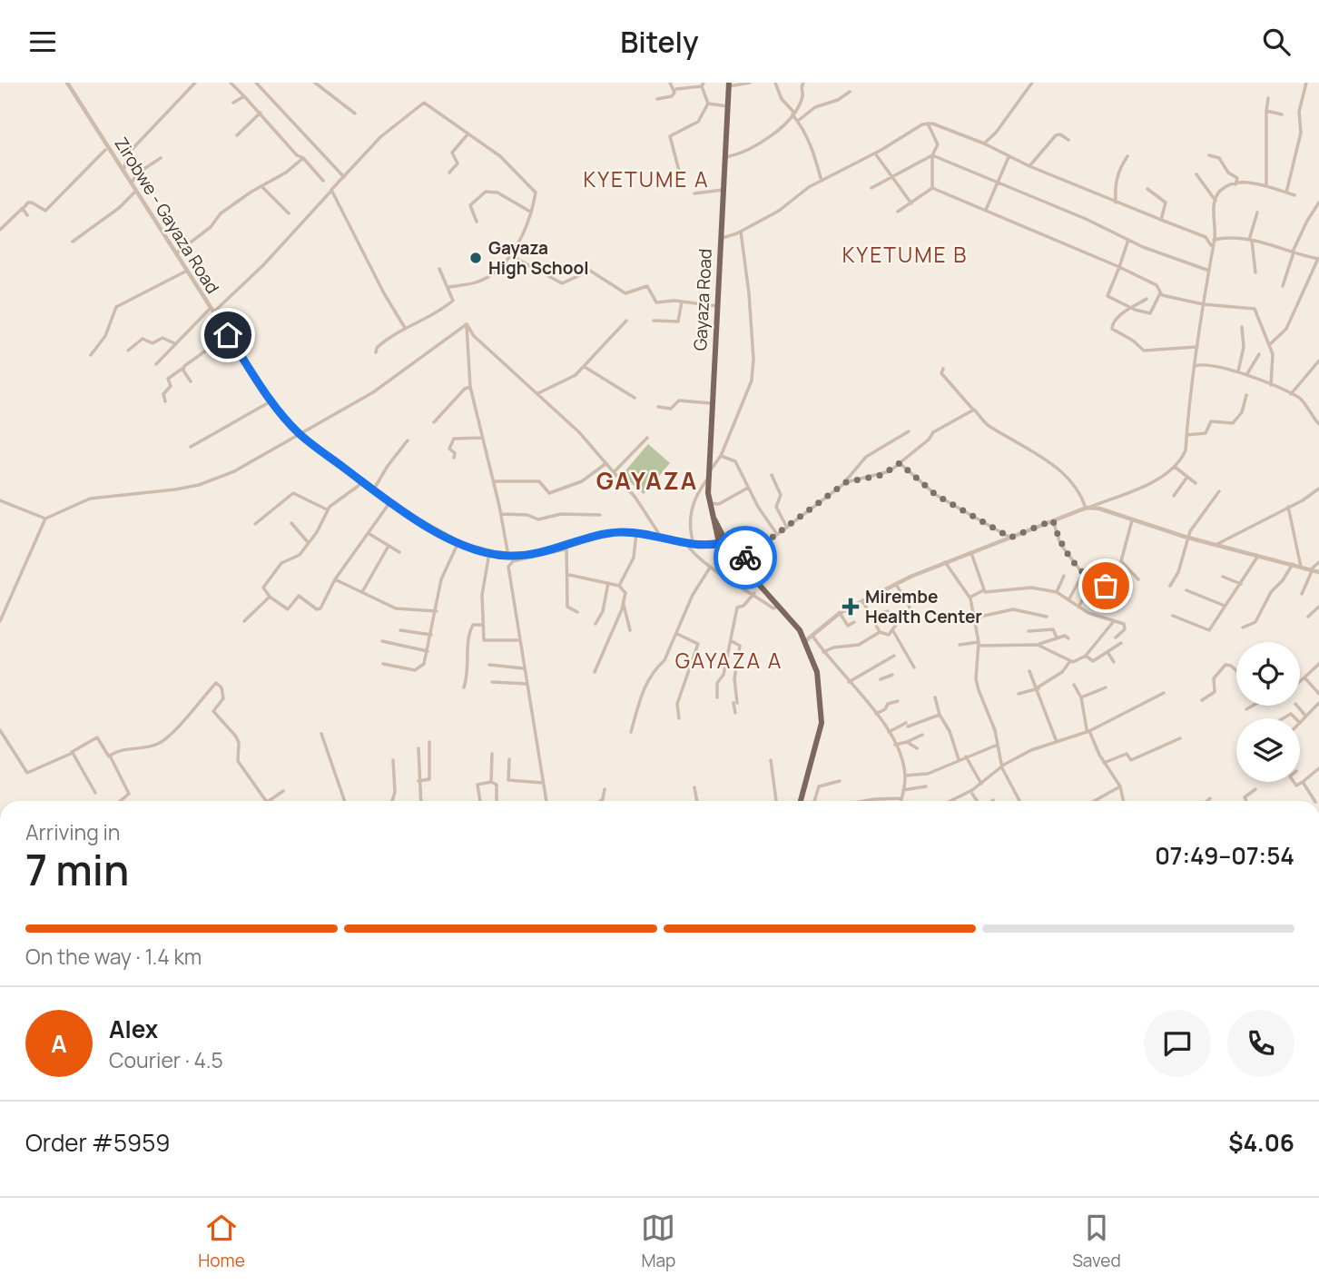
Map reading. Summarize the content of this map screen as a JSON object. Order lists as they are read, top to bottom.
{
  "streets": {
    "main road": ["Gayaza Road"],
    "street": ["Zirobwe - Gayaza Road"]
  },
  "crossings": [
    ["Zirobwe - Gayaza Road", "Gayaza Road"]
  ],
  "districts": [
    "KYETUME A",
    "KYETUME B",
    "GAYAZA",
    "GAYAZA A"
  ],
  "places": {
    "other": ["Gayaza High School"],
    "health": ["Mirembe Health Center"]
  },
  "page": {
    "header": "Bitely",
    "heading": ["7 min", "Arriving in", "07:49–07:54"],
    "panel": [
      "Alex",
      "Courier · 4.5",
      "Order #5959",
      "$4.06"
    ],
    "bar": "On the way · 1.4 km",
    "round": "A",
    "tabs": ["Home", "Map", "Saved"]
  }
}
